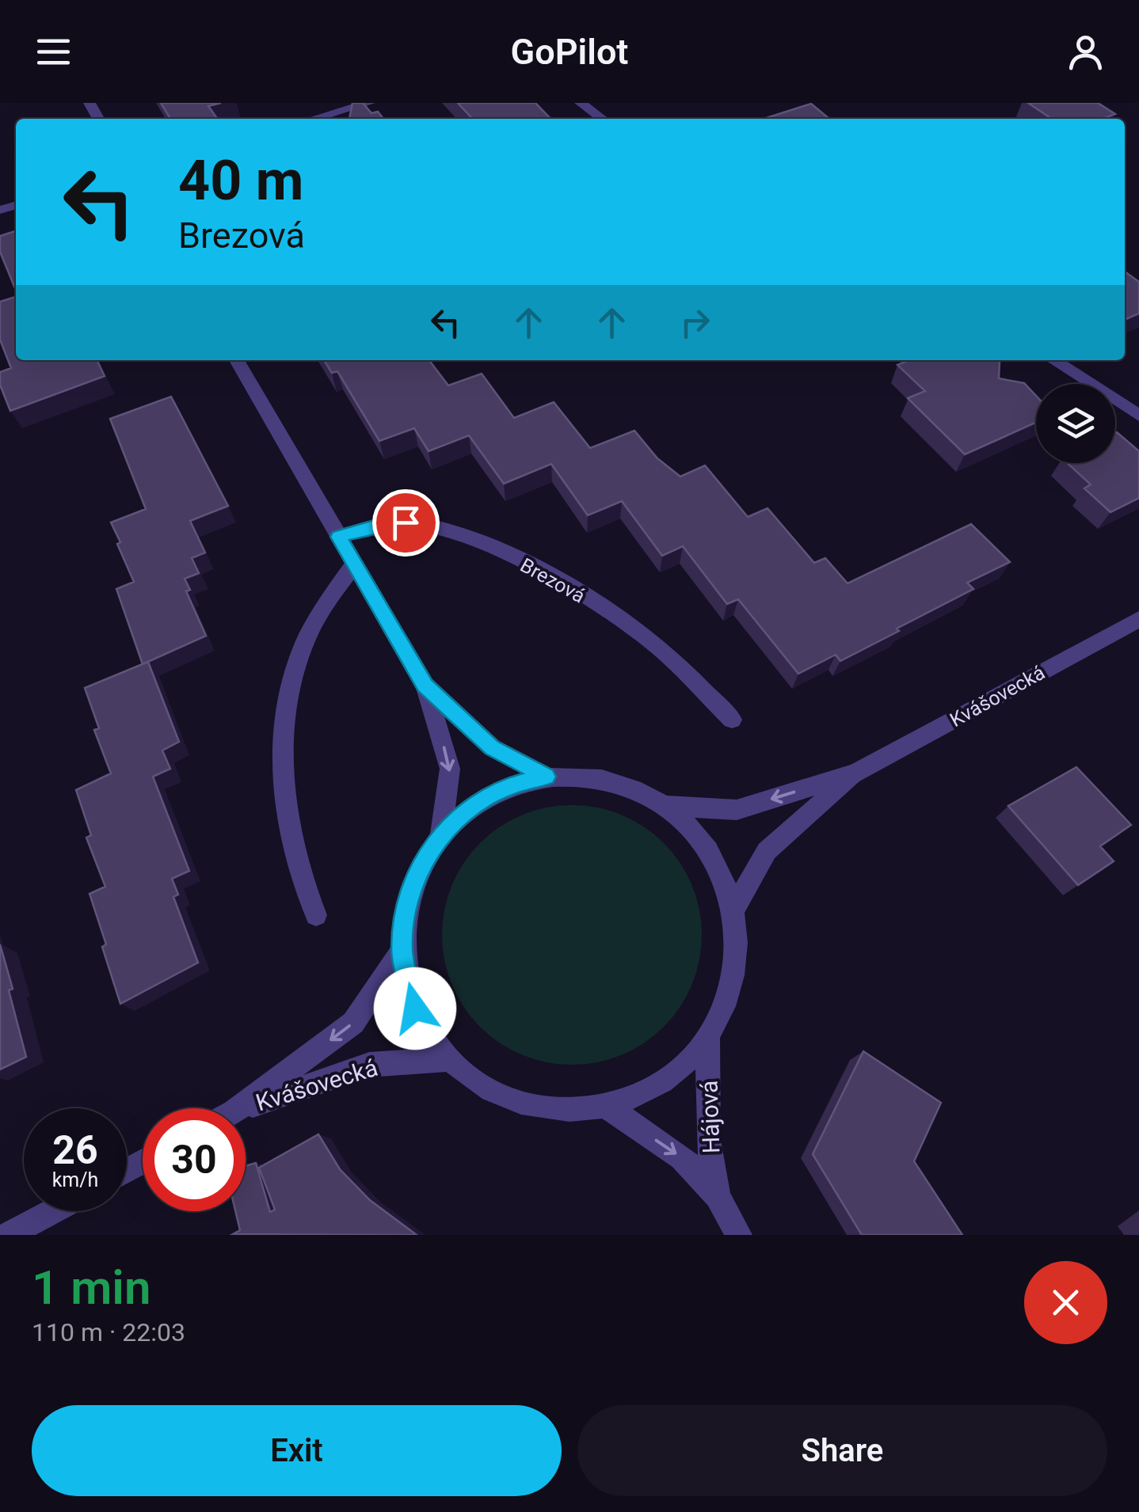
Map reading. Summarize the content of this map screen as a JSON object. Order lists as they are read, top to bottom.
{
  "streets": {
    "street": ["Brezová", "Kvášovecká", "Hájová"]
  },
  "one_way": ["Hájová"],
  "page": {
    "header": "GoPilot",
    "turn": ["40 m", "Brezová"],
    "speed": "26 km/h",
    "limit": "30",
    "heading": ["1 min", "110 m · 22:03"],
    "buttons": ["Exit", "Share"]
  }
}
